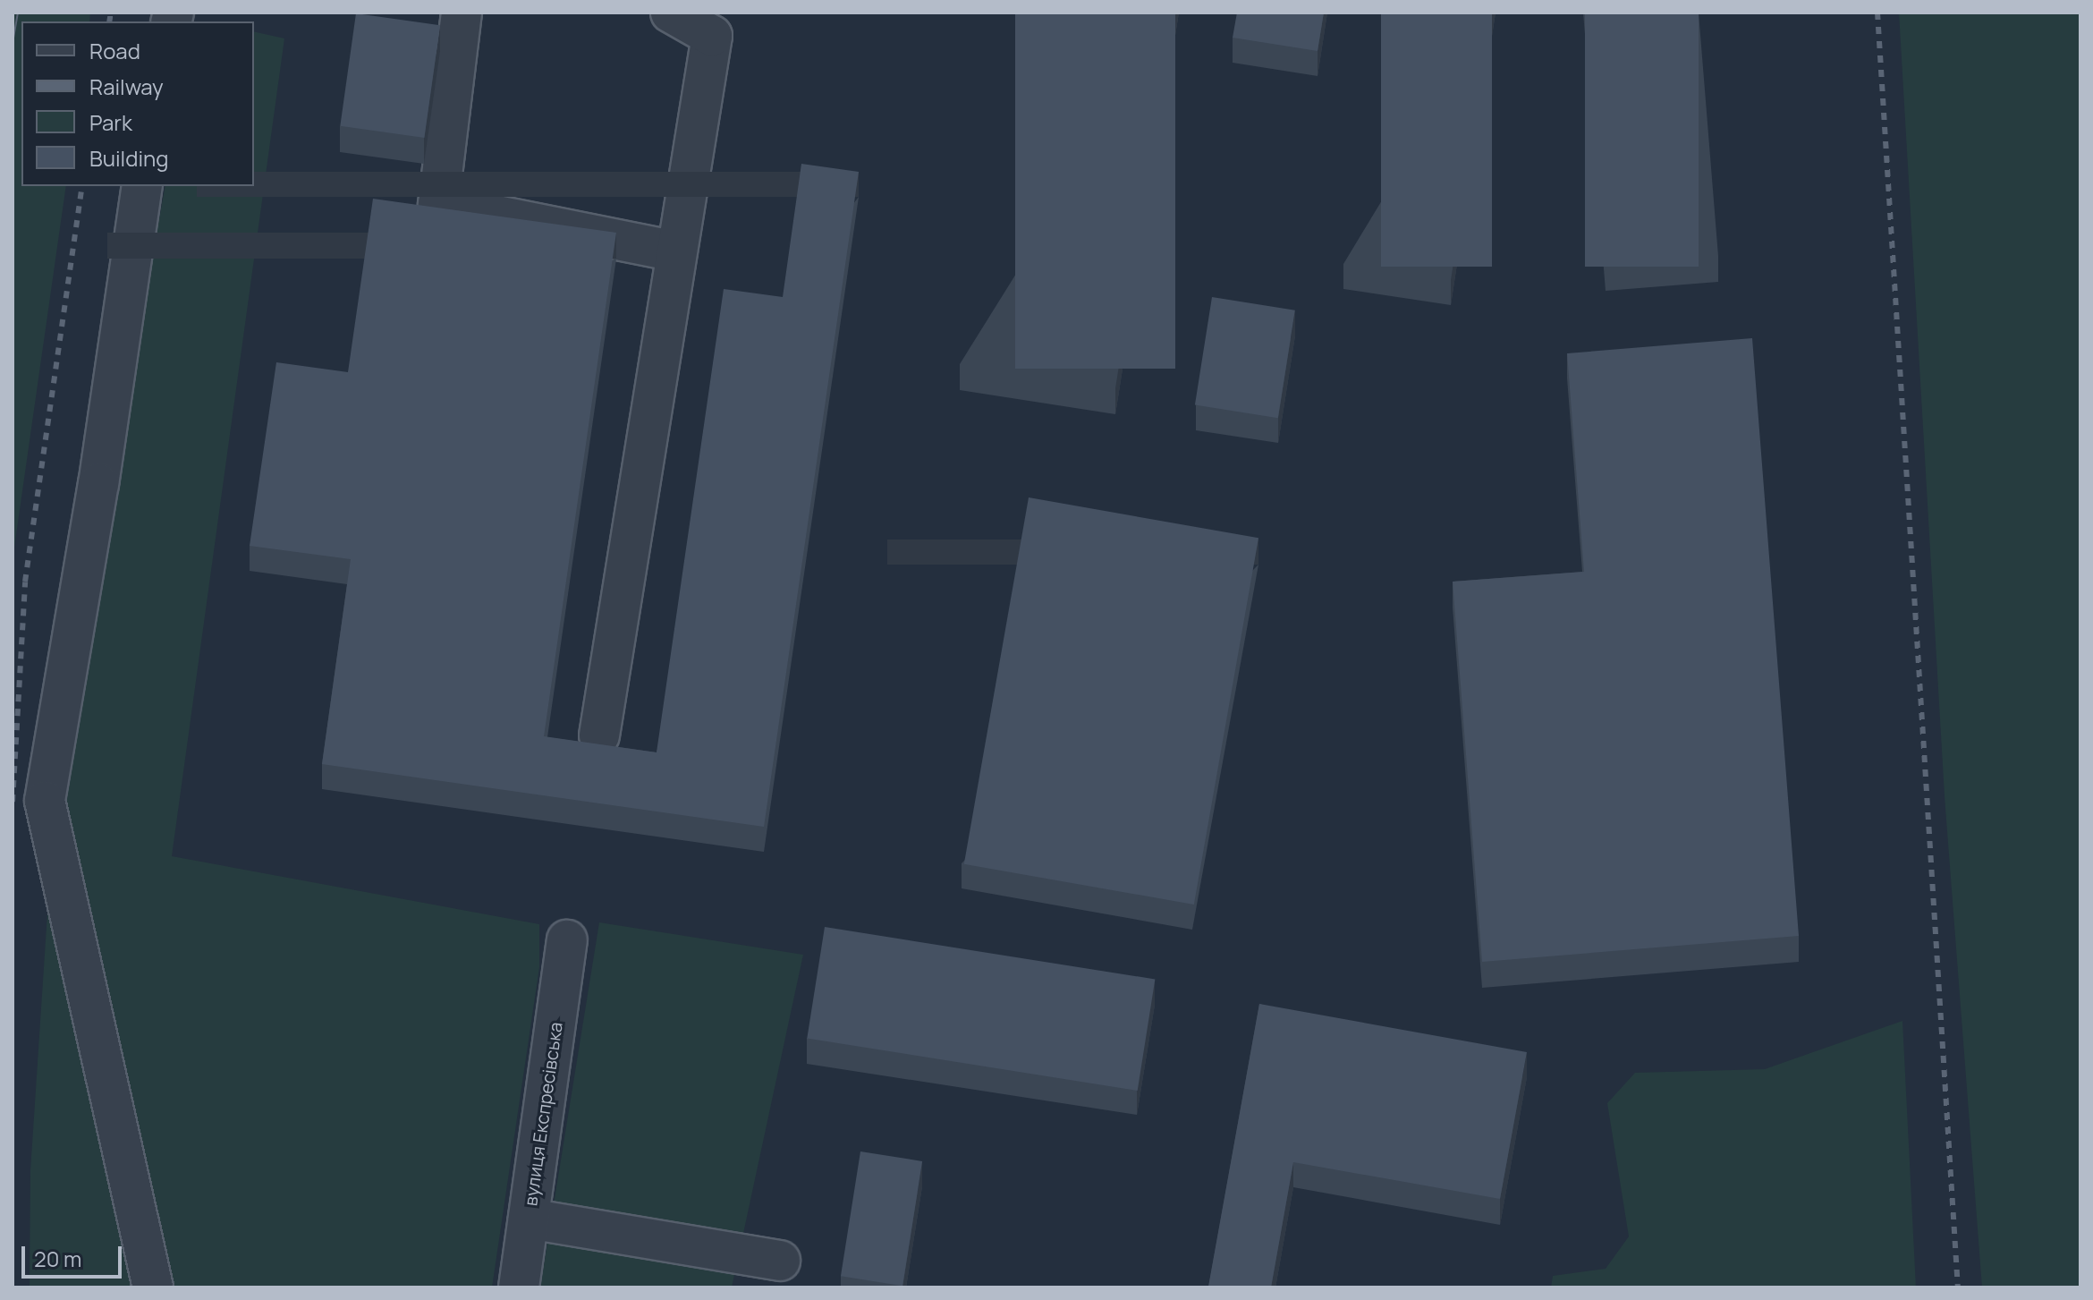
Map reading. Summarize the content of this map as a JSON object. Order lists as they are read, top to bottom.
{
  "streets": {
    "street": ["вулиця Експресівська"]
  },
  "legend": [
    "Road",
    "Railway",
    "Park",
    "Building"
  ],
  "scale_bar": "20 m"
}
